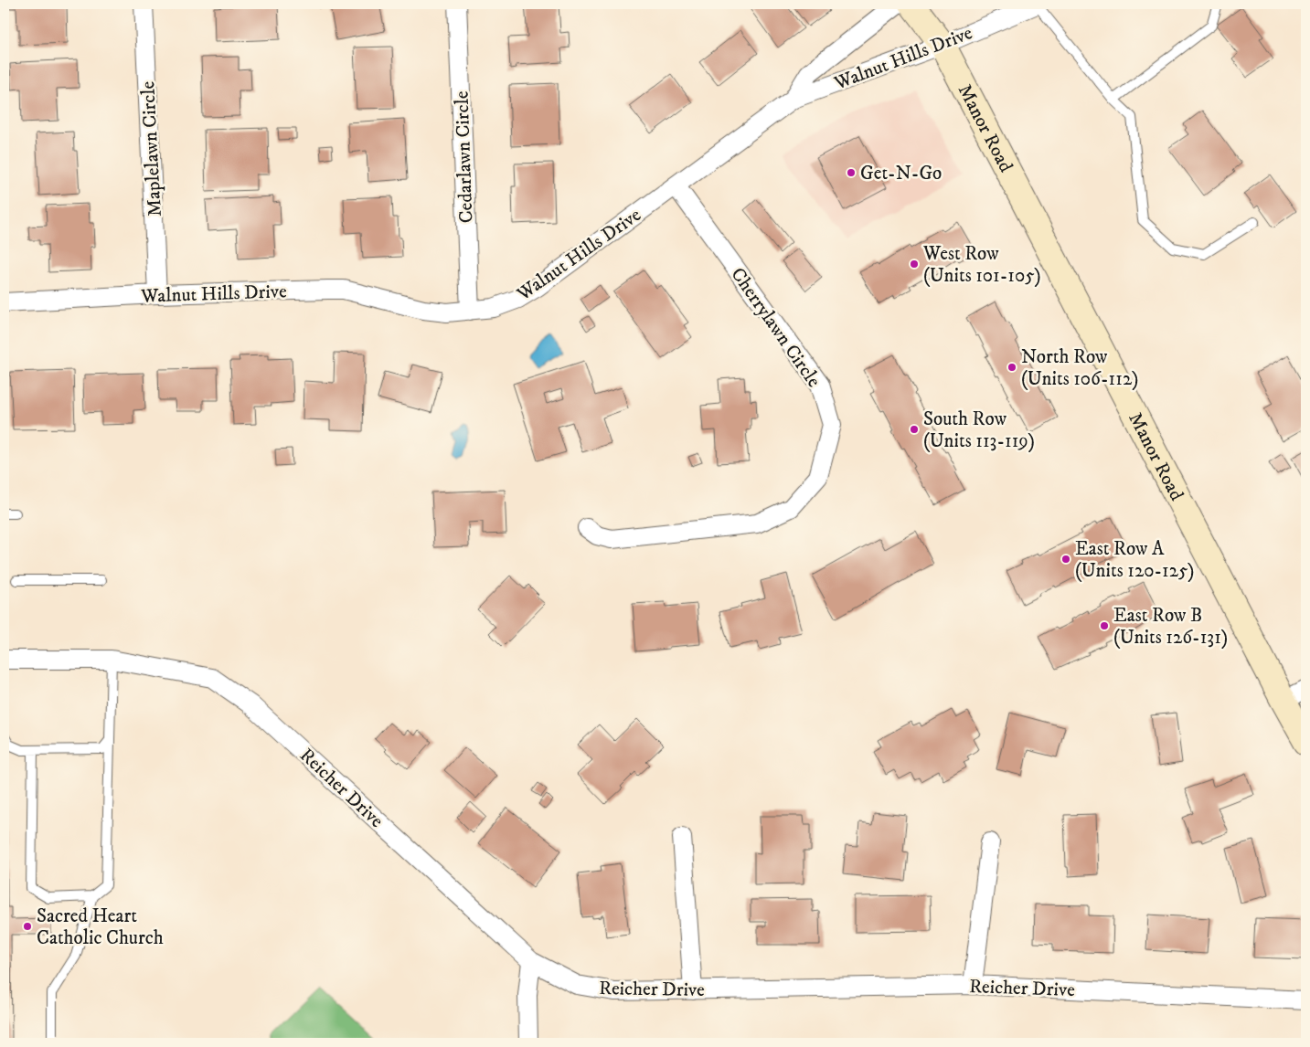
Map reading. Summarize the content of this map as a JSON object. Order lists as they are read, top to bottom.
{
  "streets": {
    "main road": ["Manor Road"],
    "street": [
      "Walnut Hills Drive",
      "Maplelawn Circle",
      "Cedarlawn Circle",
      "Cherrylawn Circle",
      "Reicher Drive"
    ]
  },
  "crossings": [
    ["Walnut Hills Drive", "Manor Road"],
    ["Walnut Hills Drive", "Maplelawn Circle"],
    ["Walnut Hills Drive", "Cedarlawn Circle"],
    ["Walnut Hills Drive", "Cherrylawn Circle"]
  ],
  "places": [
    "Get-N-Go",
    "West Row (Units 101-105)",
    "North Row (Units 106-112)",
    "South Row (Units 113-119)",
    "East Row A (Units 120-125)",
    "East Row B (Units 126-131)",
    "Sacred Heart Catholic Church"
  ]
}
